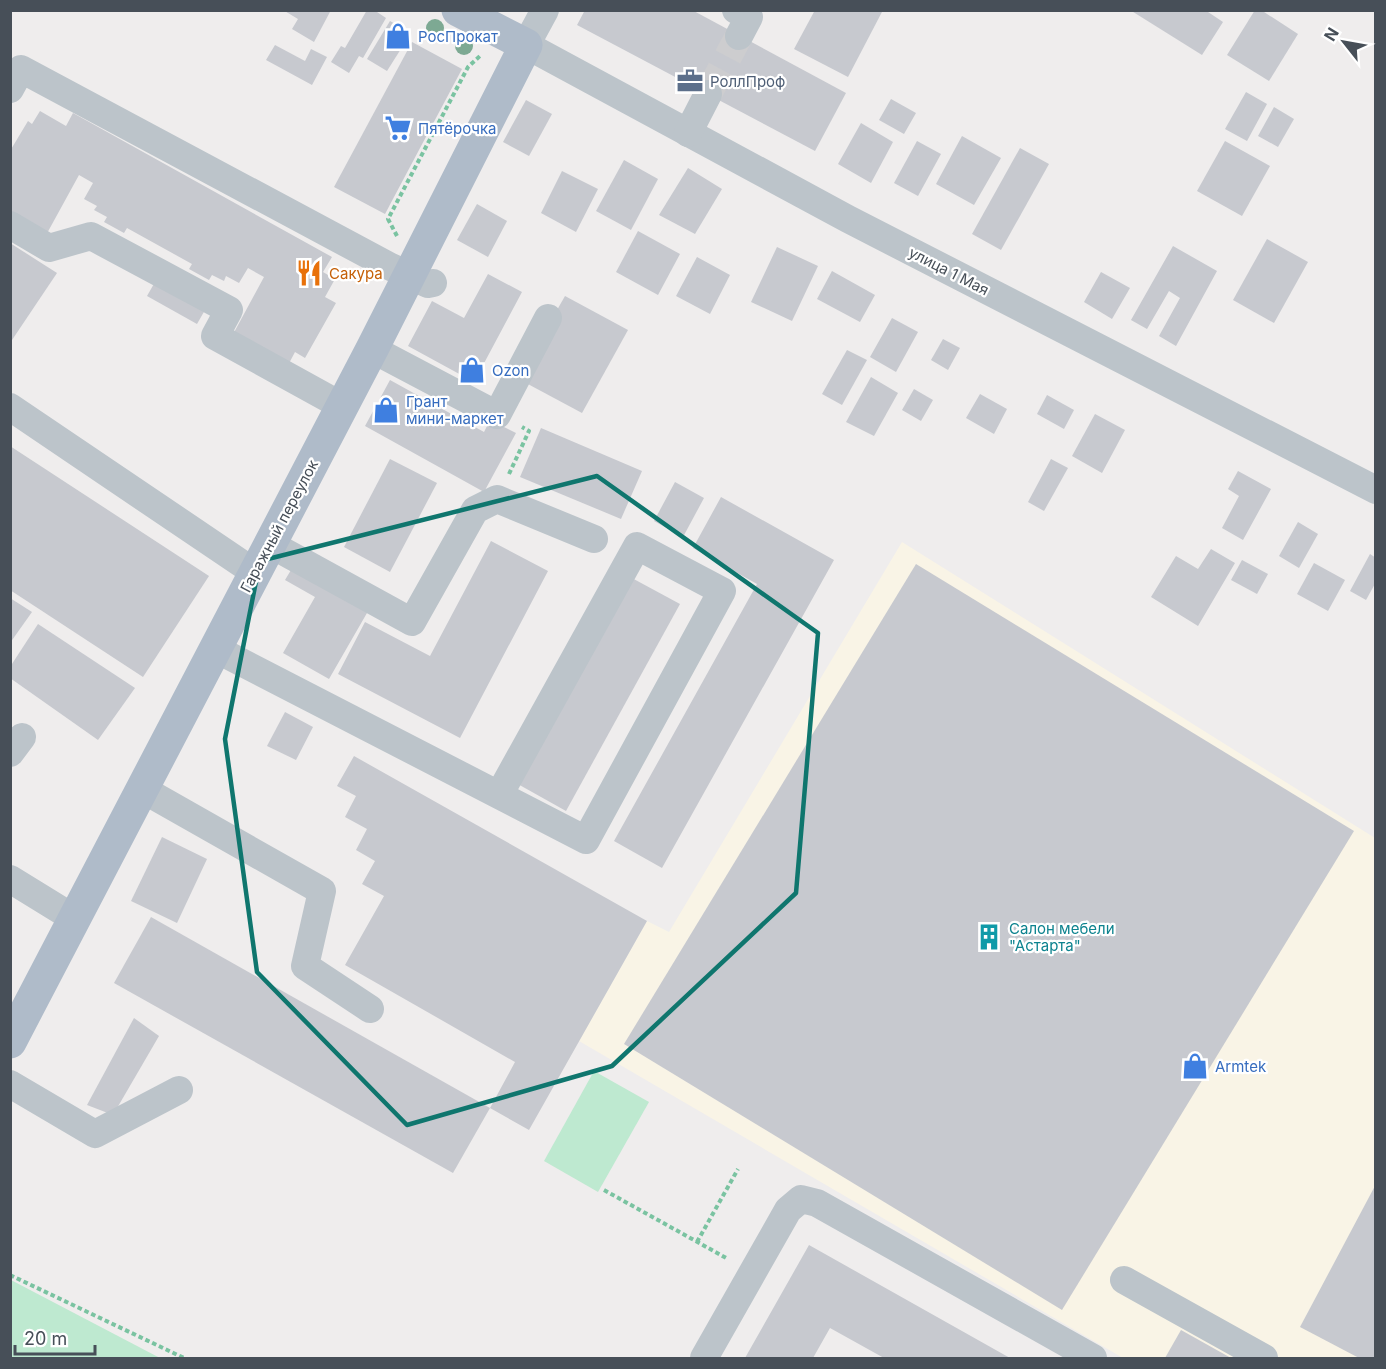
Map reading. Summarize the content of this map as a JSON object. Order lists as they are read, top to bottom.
{
  "streets": {
    "main road": ["Гаражный переулок"],
    "street": ["улица 1 Мая"]
  },
  "crossings": [
    ["улица 1 Мая", "Гаражный переулок"]
  ],
  "places": {
    "shop": [
      "РосПрокат",
      "Ozon",
      "Грант мини-маркет",
      "Armtek"
    ],
    "office": ["РоллПроф"],
    "supermarket": ["Пятёрочка"],
    "restaurant": ["Сакура"],
    "building": ["Салон мебели \"Астарта\""]
  },
  "scale_bar": "20 m",
  "north": "top left"
}
